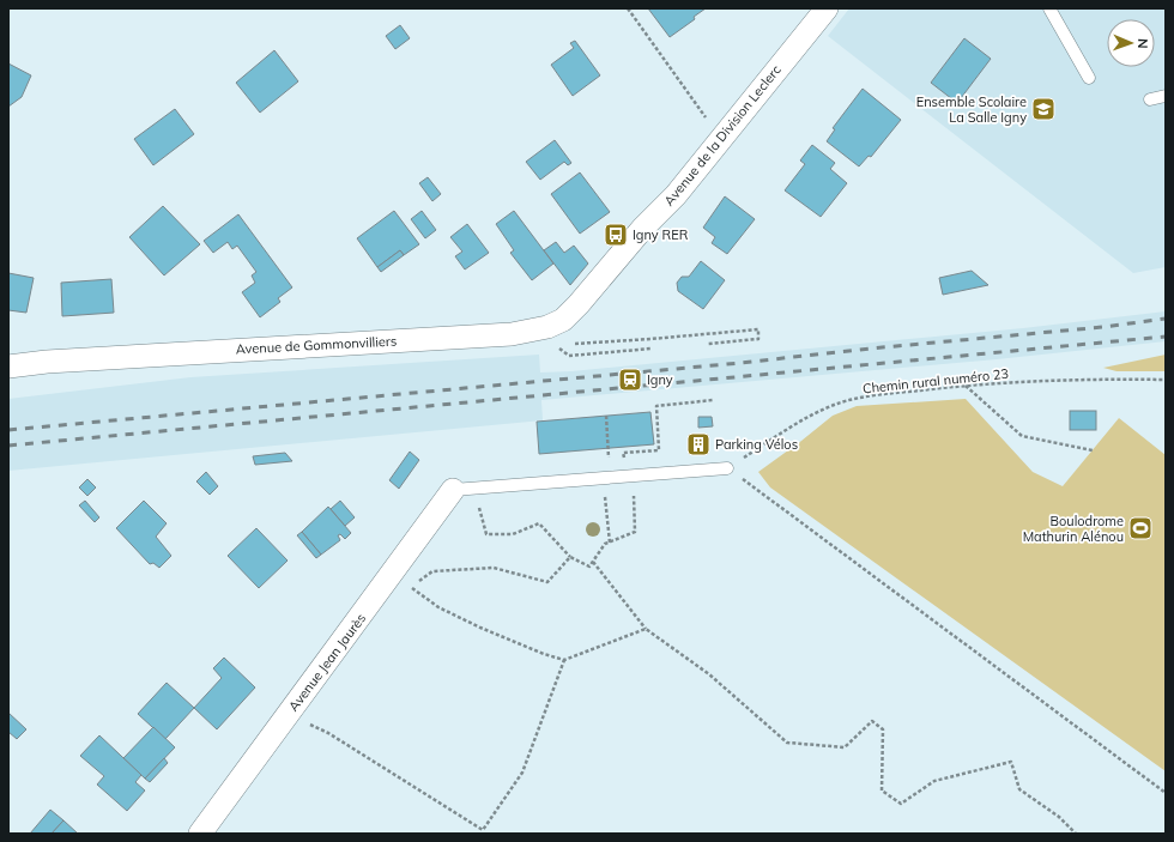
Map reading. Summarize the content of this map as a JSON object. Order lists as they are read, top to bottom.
{
  "streets": {
    "street": ["Avenue de la Division Leclerc", "Avenue de Gommonvilliers", "Avenue Jean Jaurès"],
    "path": ["Chemin rural numéro 23"]
  },
  "crossings": [
    ["Avenue de la Division Leclerc", "Avenue de Gommonvilliers"]
  ],
  "places": {
    "school or university": ["Ensemble Scolaire La Salle Igny"],
    "bus stop": ["Igny RER"],
    "station": ["Igny"],
    "building": ["Parking Vélos"],
    "sports": ["Boulodrome Mathurin Alénou"]
  },
  "north": "right"
}
